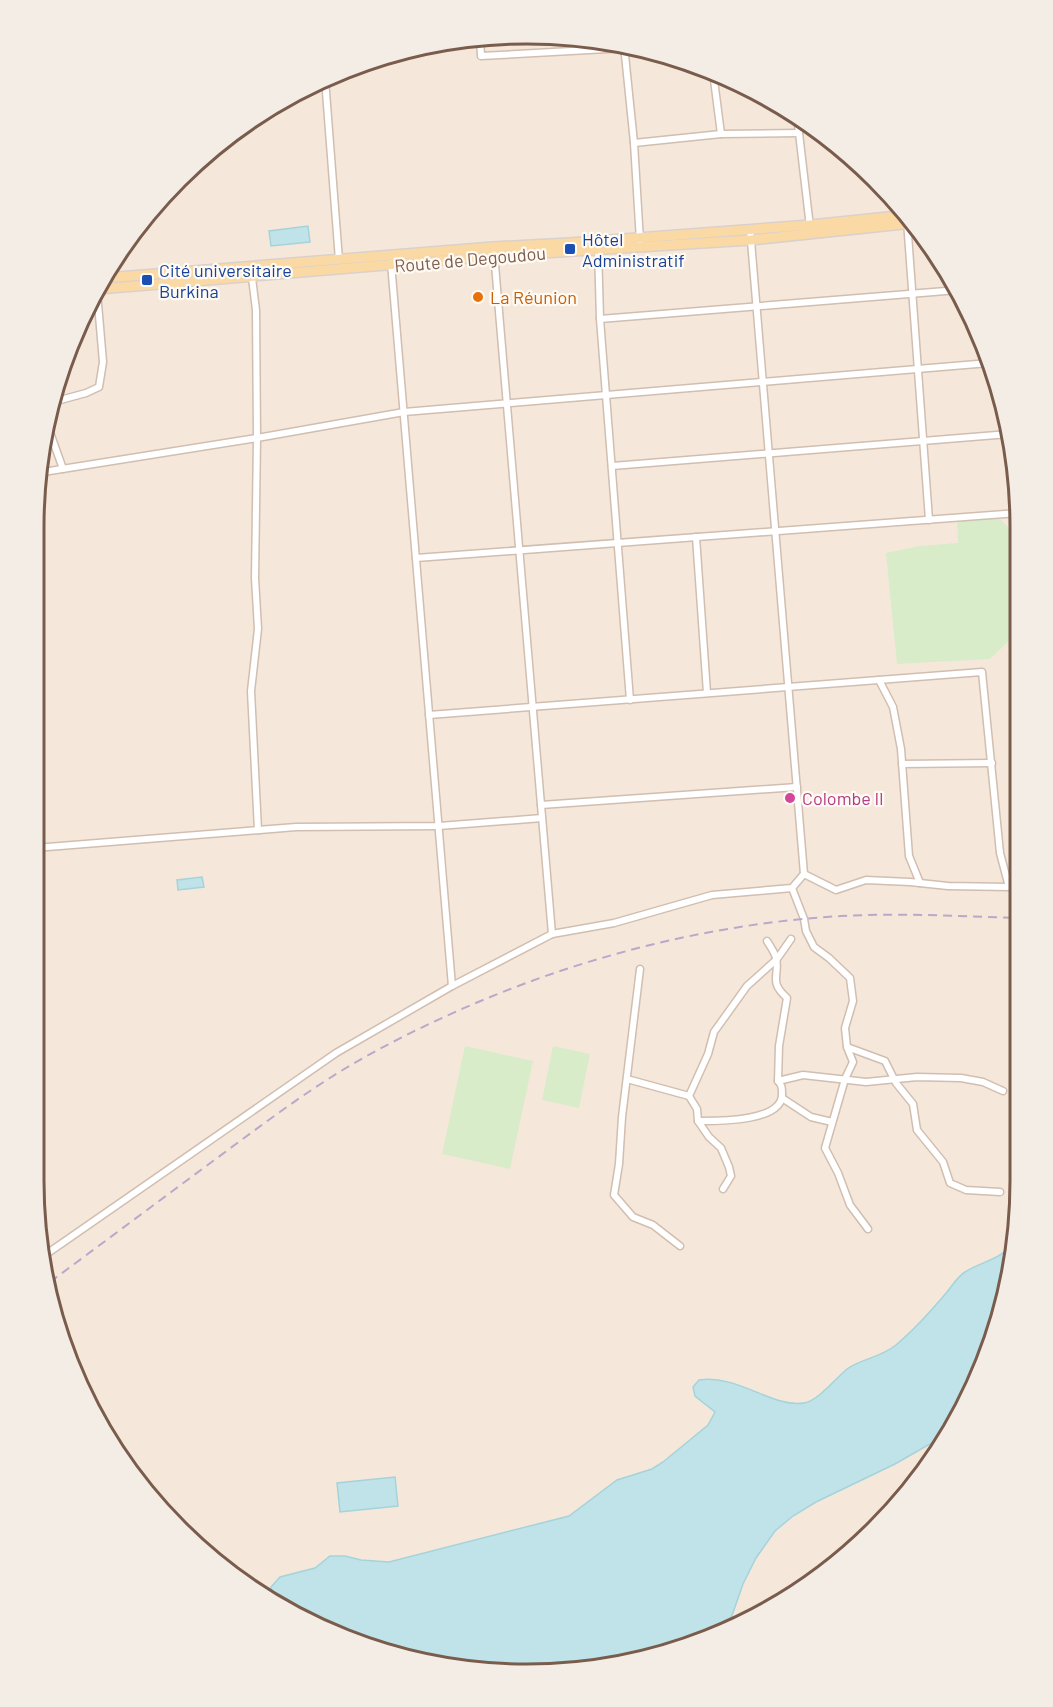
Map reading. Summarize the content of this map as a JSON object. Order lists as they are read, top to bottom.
{
  "streets": {
    "main road": ["Route de Degoudou"]
  },
  "places": {
    "transit": ["Hôtel Administratif", "Cité universitaire Burkina"],
    "other": ["La Réunion", "Colombe II"]
  }
}
